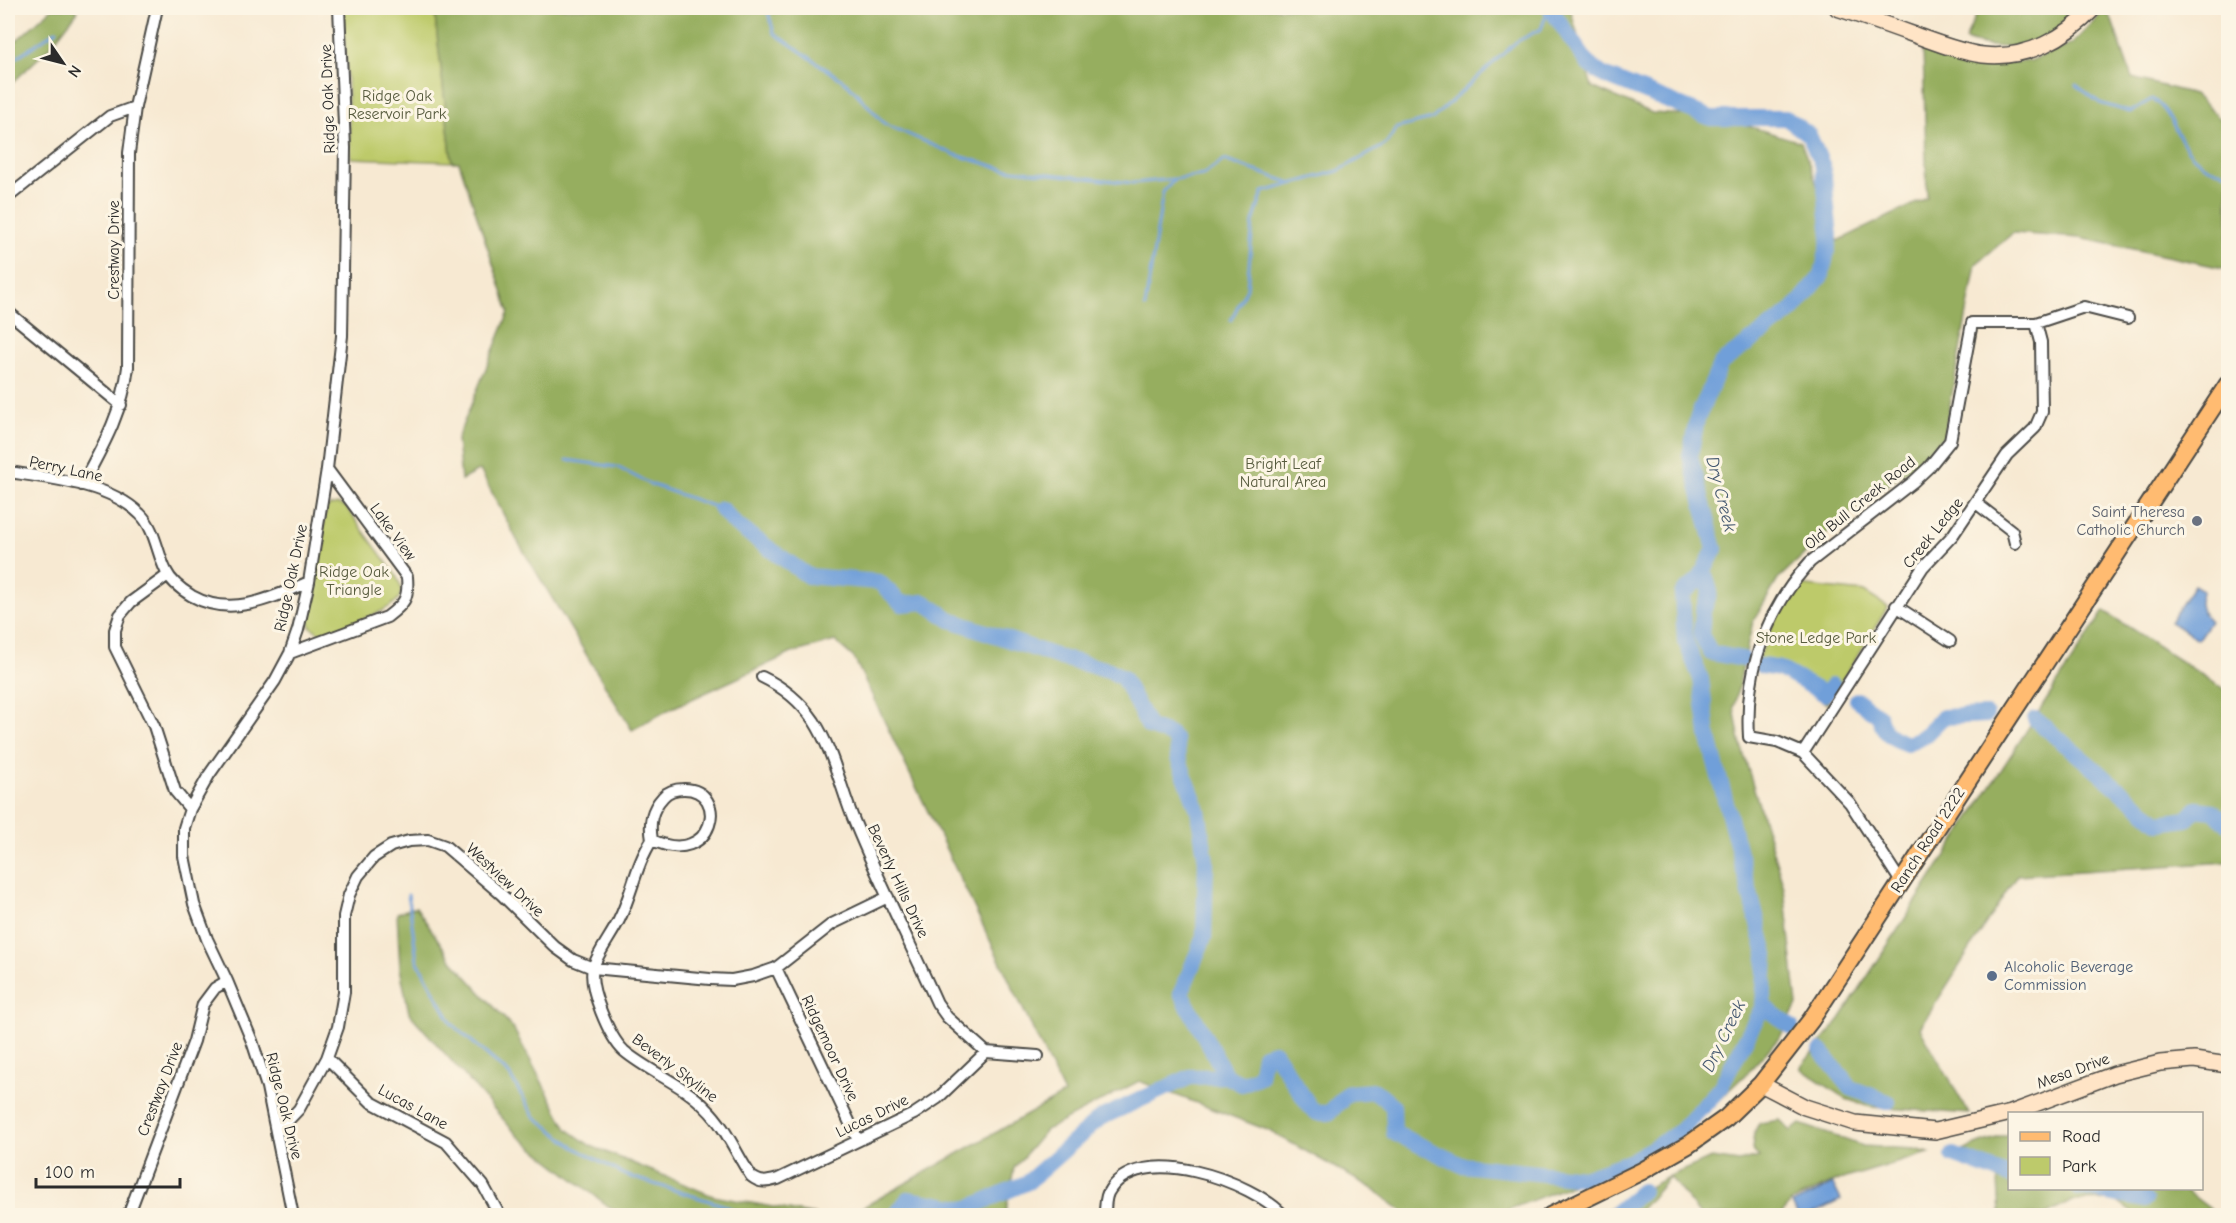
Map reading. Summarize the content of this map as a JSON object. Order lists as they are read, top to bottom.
{
  "streets": {
    "main road": ["Ranch Road 2222"],
    "street": [
      "Ridge Oak Drive",
      "Crestway Drive",
      "Perry Lane",
      "Old Bull Creek Road",
      "Lake View",
      "Creek Ledge",
      "Westview Drive",
      "Beverly Hills Drive",
      "Ridgemoor Drive",
      "Beverly Skyline",
      "Mesa Drive",
      "Lucas Lane",
      "Lucas Drive"
    ]
  },
  "crossings": [
    ["Ridge Oak Drive", "Crestway Drive"],
    ["Ridge Oak Drive", "Perry Lane"],
    ["Ridge Oak Drive", "Lake View"],
    ["Ridge Oak Drive", "Westview Drive"],
    ["Crestway Drive", "Perry Lane"],
    ["Old Bull Creek Road", "Creek Ledge"],
    ["Ranch Road 2222", "Mesa Drive"],
    ["Westview Drive", "Beverly Hills Drive"],
    ["Westview Drive", "Ridgemoor Drive"],
    ["Westview Drive", "Beverly Skyline"],
    ["Westview Drive", "Lucas Lane"],
    ["Beverly Hills Drive", "Lucas Drive"],
    ["Ridgemoor Drive", "Lucas Drive"],
    ["Beverly Skyline", "Lucas Drive"]
  ],
  "water": ["Dry Creek"],
  "parks": [
    "Ridge Oak Reservoir Park",
    "Bright Leaf Natural Area",
    "Ridge Oak Triangle",
    "Stone Ledge Park"
  ],
  "places": ["Saint Theresa Catholic Church", "Alcoholic Beverage Commission"],
  "legend": ["Road", "Park"],
  "scale_bar": "100 m",
  "north": "bottom right"
}
